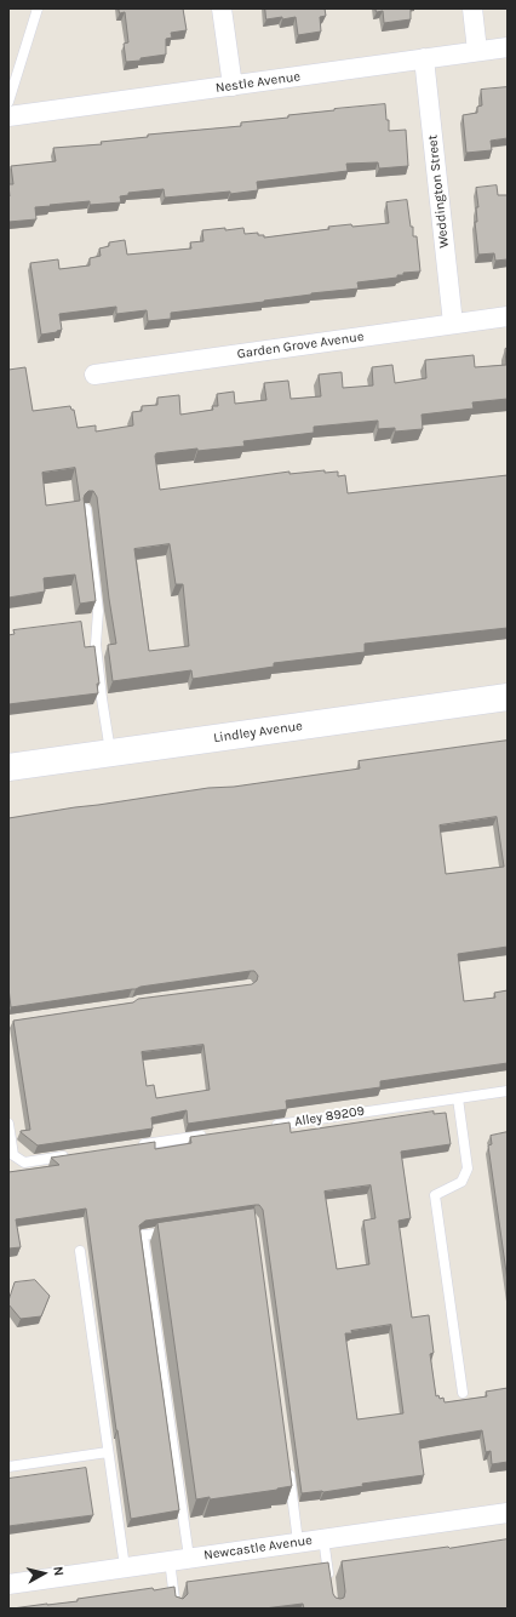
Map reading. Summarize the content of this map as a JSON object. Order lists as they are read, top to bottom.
{
  "streets": {
    "main road": ["Lindley Avenue"],
    "street": [
      "Nestle Avenue",
      "Weddington Street",
      "Garden Grove Avenue",
      "Newcastle Avenue"
    ],
    "lane": ["Alley 89209"]
  },
  "crossings": [
    ["Nestle Avenue", "Weddington Street"],
    ["Weddington Street", "Garden Grove Avenue"]
  ],
  "north": "right"
}
